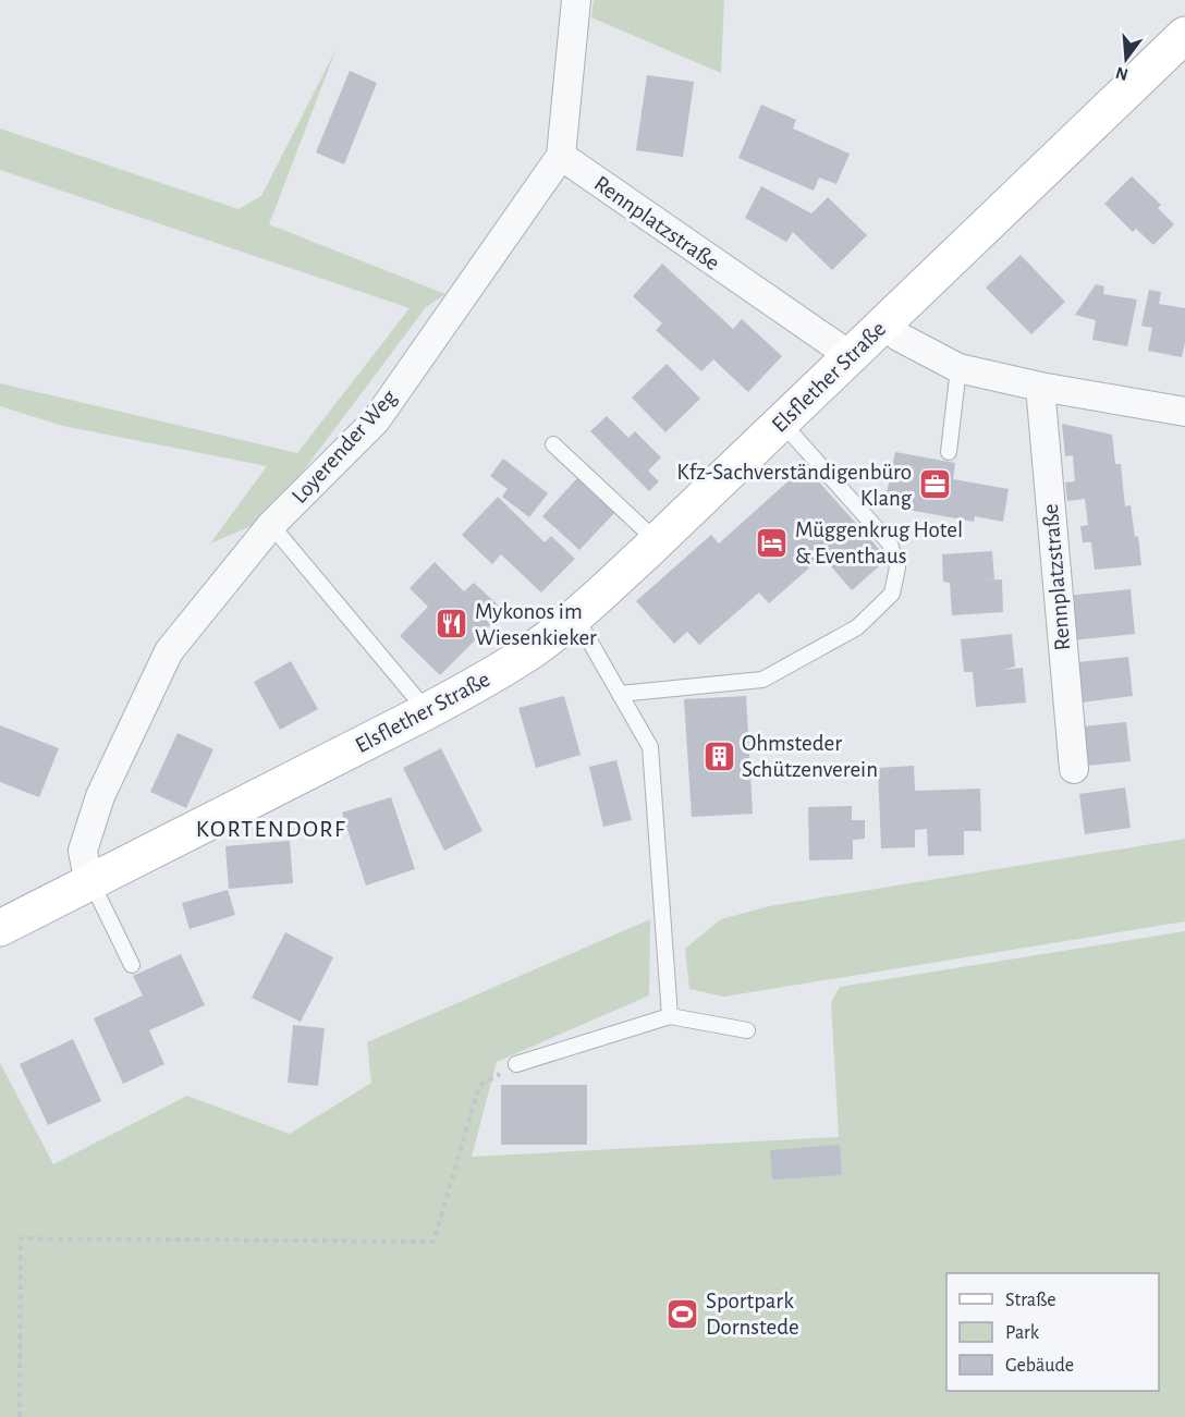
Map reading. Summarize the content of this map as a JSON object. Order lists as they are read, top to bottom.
{
  "streets": {
    "main road": ["Elsflether Straße"],
    "street": ["Rennplatzstraße", "Loyerender Weg"]
  },
  "crossings": [
    ["Rennplatzstraße", "Elsflether Straße"],
    ["Rennplatzstraße", "Loyerender Weg"],
    ["Elsflether Straße", "Loyerender Weg"]
  ],
  "districts": ["KORTENDORF"],
  "places": {
    "office": ["Kfz-Sachverständigenbüro Klang"],
    "hotel": ["Müggenkrug Hotel & Eventhaus"],
    "restaurant": ["Mykonos im Wiesenkieker"],
    "building": ["Ohmsteder Schützenverein"],
    "sports": ["Sportpark Dornstede"]
  },
  "legend": ["Straße", "Park", "Gebäude"],
  "north": "bottom"
}
